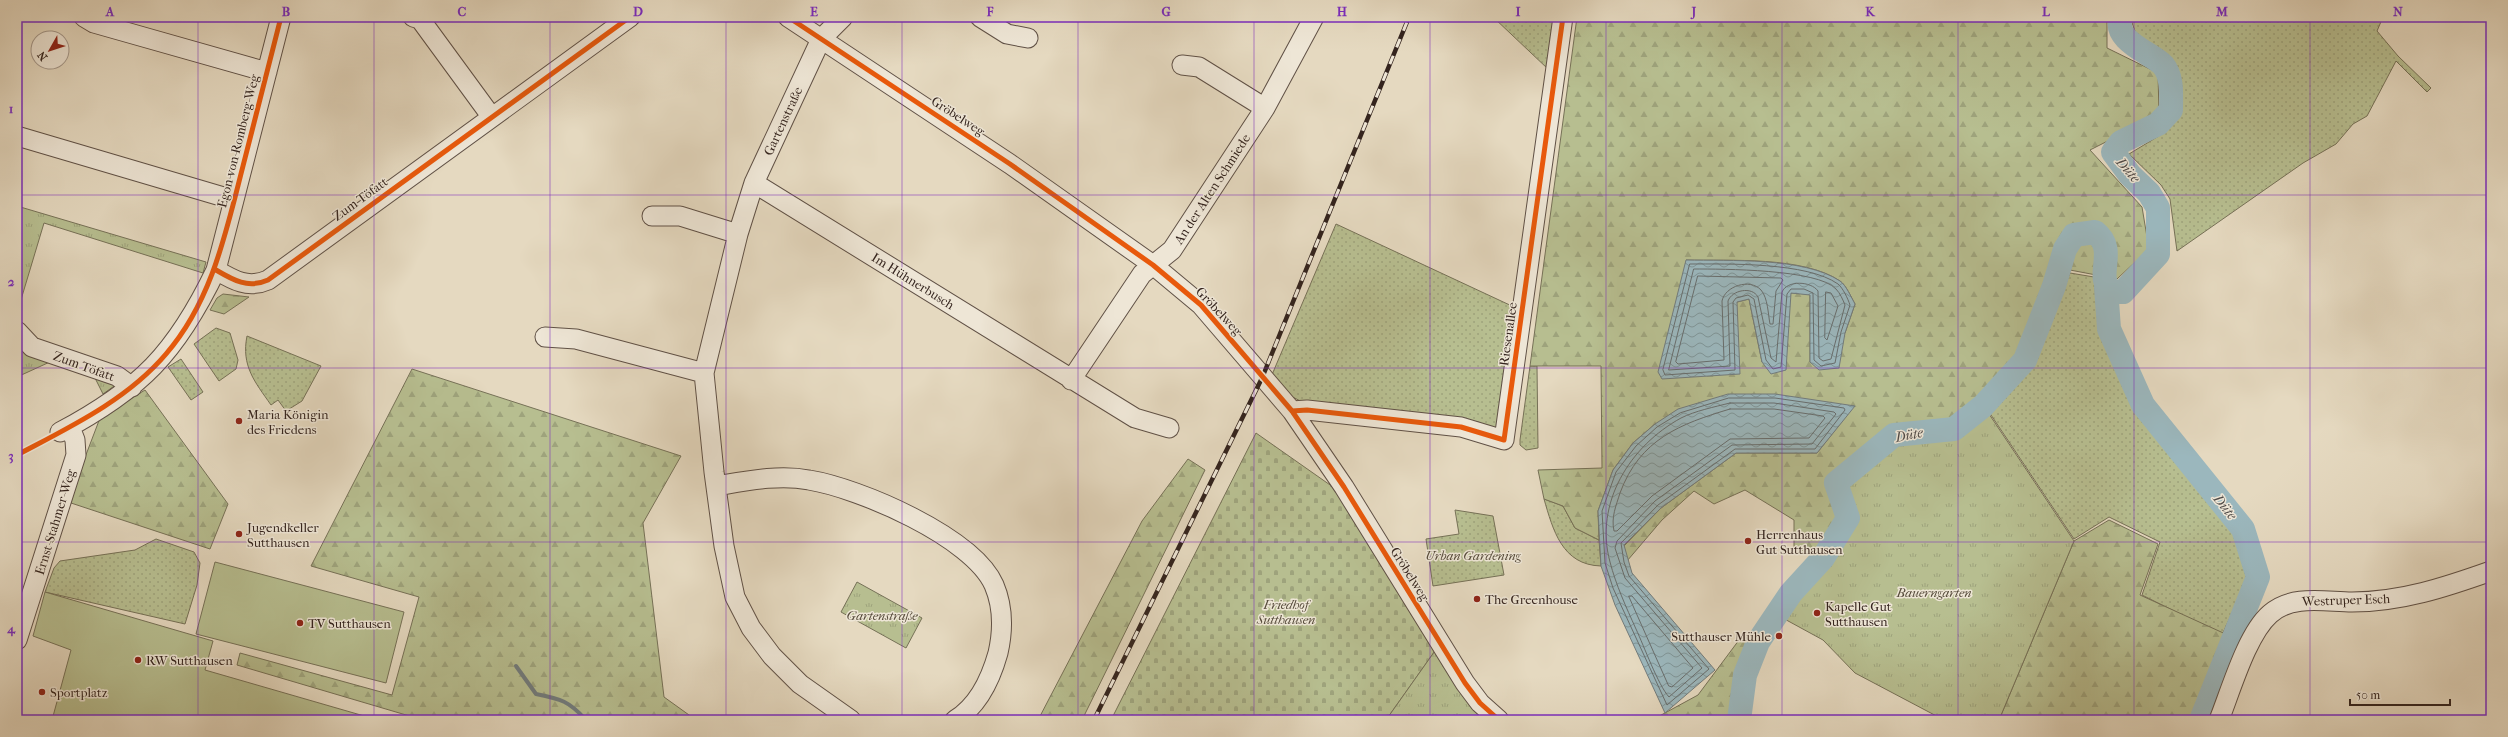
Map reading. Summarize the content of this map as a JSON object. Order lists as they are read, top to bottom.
{
  "streets": {
    "street": [
      "Gröbelweg",
      "Gartenstraße",
      "Egon-von-Romberg-Weg",
      "An der Alten Schmiede",
      "Zum Töfatt",
      "Im Hühnerbusch",
      "Riesenallee",
      "Ernst-Stahmer-Weg",
      "Westruper Esch"
    ]
  },
  "crossings": [
    ["Gröbelweg", "Gartenstraße"],
    ["Gröbelweg", "An der Alten Schmiede"],
    ["Gröbelweg", "Riesenallee"],
    ["Gartenstraße", "Im Hühnerbusch"],
    ["Egon-von-Romberg-Weg", "Zum Töfatt"],
    ["Zum Töfatt", "Ernst-Stahmer-Weg"]
  ],
  "water": ["Düte"],
  "parks": [
    "Urban Gardening",
    "Bauerngarten",
    "Friedhof Sutthausen",
    "Gartenstraße"
  ],
  "places": [
    "Maria Königin des Friedens",
    "Jugendkeller Sutthausen",
    "Herrenhaus Gut Sutthausen",
    "The Greenhouse",
    "Kapelle Gut Sutthausen",
    "TV Sutthausen",
    "Sutthauser Mühle",
    "RW Sutthausen",
    "Sportplatz"
  ],
  "scale_bar": "50 m",
  "north": "bottom left",
  "grid": {
    "columns": [
      "A",
      "B",
      "C",
      "D",
      "E",
      "F",
      "G",
      "H",
      "I",
      "J",
      "K",
      "L",
      "M",
      "N"
    ],
    "rows": [
      "1",
      "2",
      "3",
      "4"
    ]
  }
}
